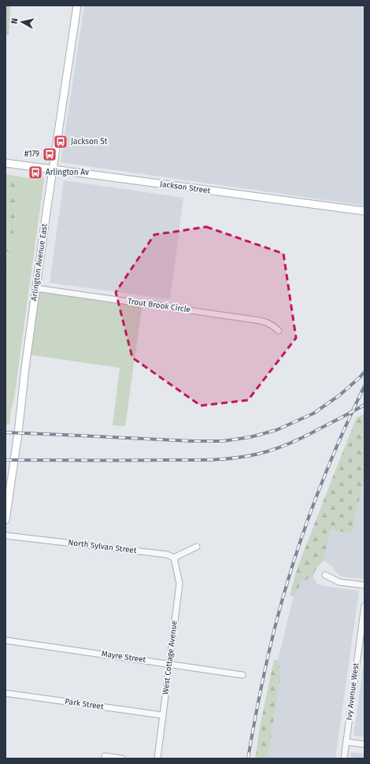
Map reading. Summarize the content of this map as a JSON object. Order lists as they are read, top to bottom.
{
  "streets": {
    "street": [
      "Jackson Street",
      "Arlington Avenue East",
      "Trout Brook Circle",
      "North Sylvan Street",
      "Mayre Street",
      "West Cottage Avenue",
      "Ivy Avenue West",
      "Park Street"
    ]
  },
  "crossings": [
    ["Jackson Street", "Arlington Avenue East"],
    ["Arlington Avenue East", "Trout Brook Circle"],
    ["North Sylvan Street", "West Cottage Avenue"],
    ["Mayre Street", "West Cottage Avenue"],
    ["West Cottage Avenue", "Park Street"]
  ],
  "places": {
    "bus stop": ["Jackson St", "#179", "Arlington Av"]
  },
  "north": "left"
}
